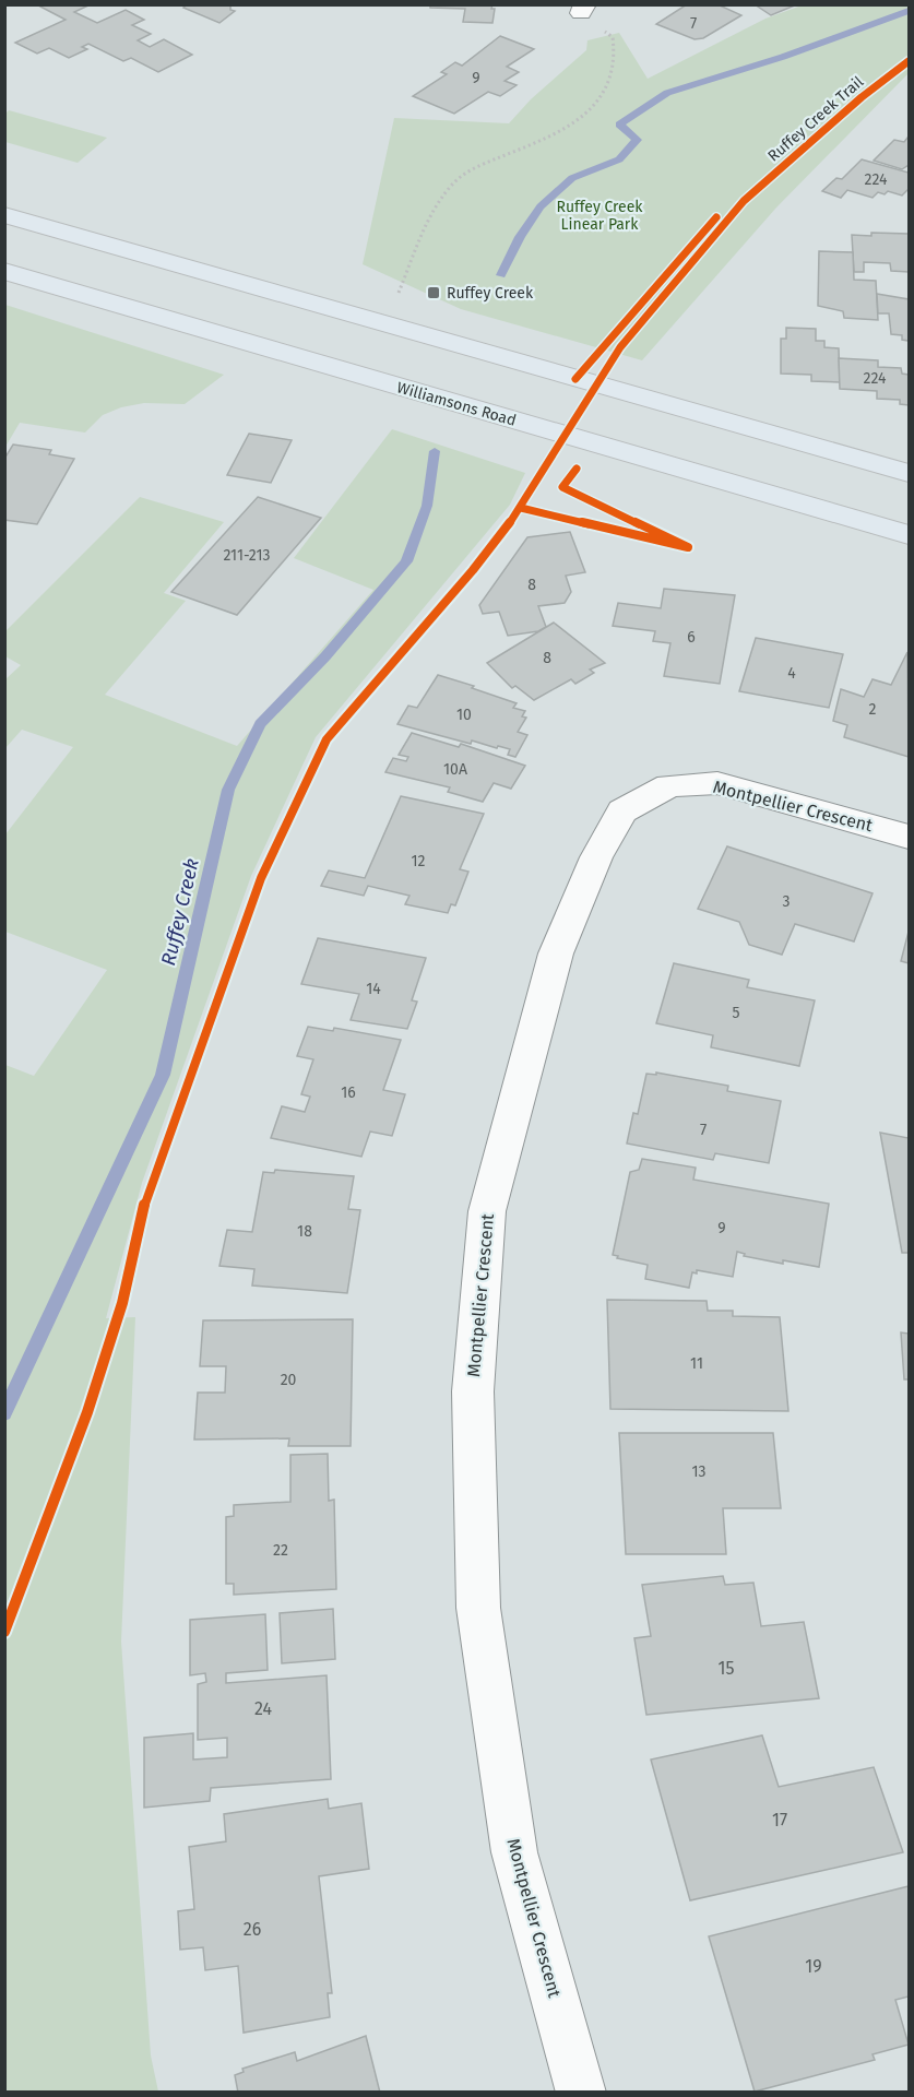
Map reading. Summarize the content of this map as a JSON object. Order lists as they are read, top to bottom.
{
  "streets": {
    "main road": ["Williamsons Road"],
    "street": ["Montpellier Crescent"],
    "cycle path": ["Ruffey Creek Trail"]
  },
  "water": ["Ruffey Creek"],
  "parks": ["Ruffey Creek Linear Park"],
  "places": {
    "transit": ["Ruffey Creek"]
  },
  "house_numbers": [
    "7",
    "9",
    "224",
    "224",
    "211-213",
    "8",
    "6",
    "8",
    "4",
    "2",
    "10",
    "10A",
    "12",
    "3",
    "14",
    "5",
    "16",
    "7",
    "9",
    "18",
    "11",
    "20",
    "13",
    "22",
    "15",
    "24",
    "17",
    "26",
    "19"
  ]
}
